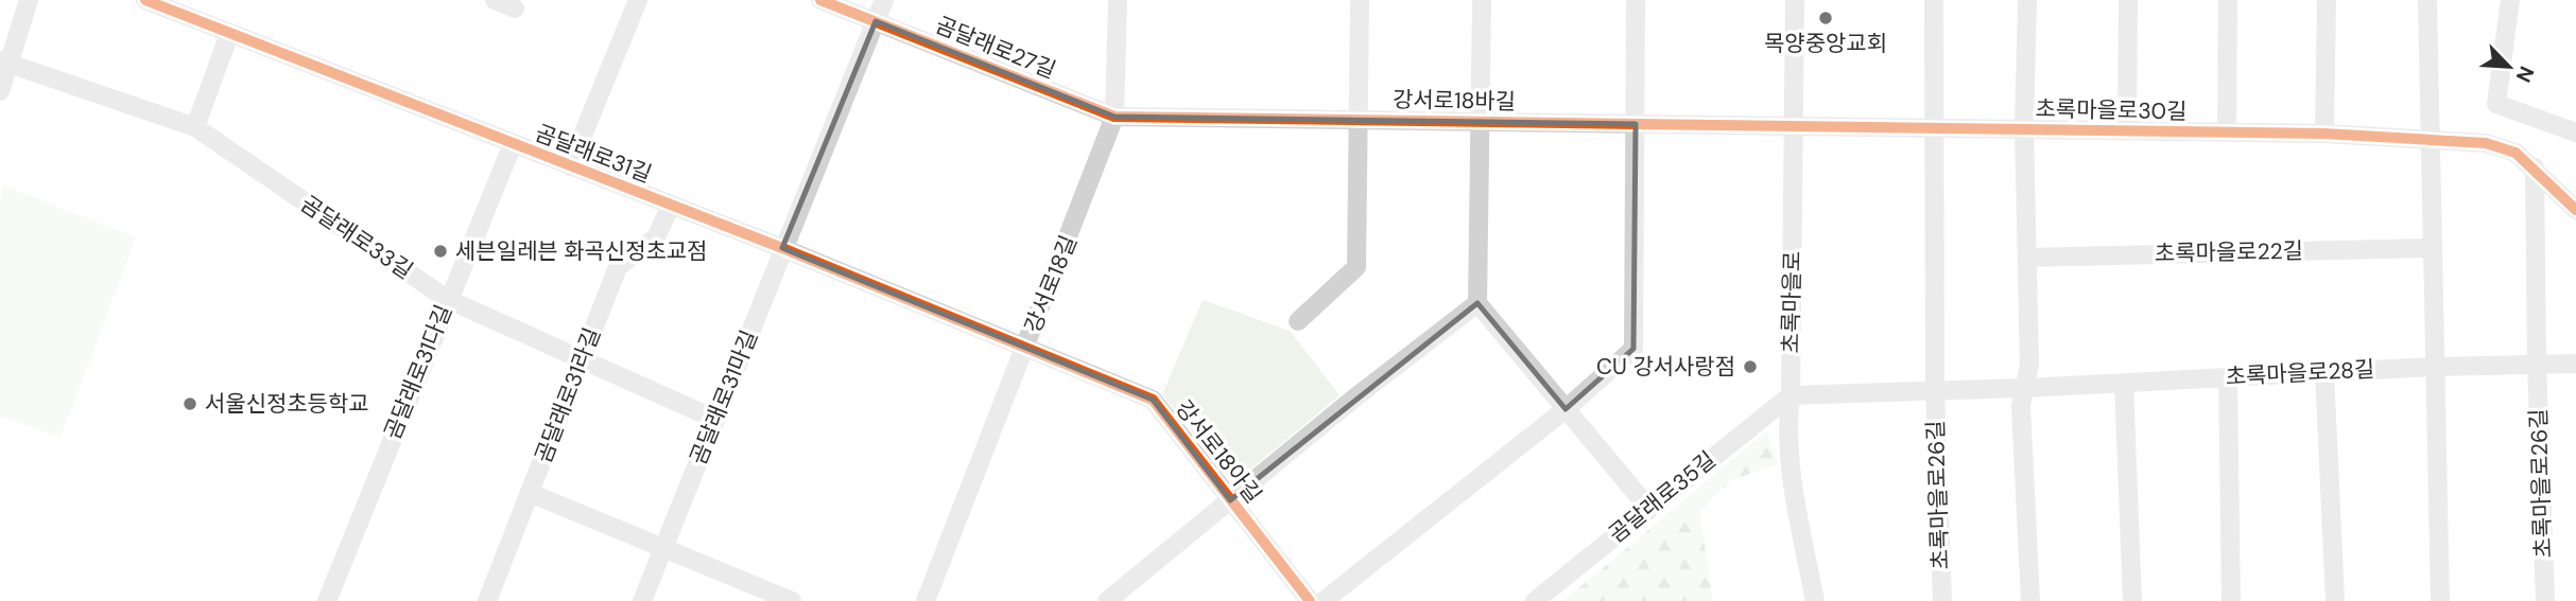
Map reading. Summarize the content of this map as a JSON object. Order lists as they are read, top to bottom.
{
  "streets": {
    "street": [
      "곰달래로27길",
      "강서로18바길",
      "초록마을로30길",
      "곰달래로31길",
      "곰달래로33길",
      "초록마을로22길",
      "강서로18길",
      "초록마을로",
      "곰달래로31다길",
      "초록마을로28길",
      "곰달래로31라길",
      "곰달래로31마길",
      "강서로18아길",
      "초록마을로26길",
      "곰달래로35길"
    ]
  },
  "crossings": [
    ["곰달래로27길", "강서로18바길"],
    ["곰달래로27길", "강서로18길"],
    ["강서로18바길", "초록마을로30길"],
    ["강서로18바길", "강서로18길"],
    ["강서로18바길", "초록마을로"],
    ["강서로18바길", "강서로18아길"],
    ["초록마을로30길", "초록마을로"],
    ["초록마을로30길", "초록마을로26길"],
    ["곰달래로31길", "강서로18길"],
    ["곰달래로31길", "곰달래로31다길"],
    ["곰달래로31길", "곰달래로31라길"],
    ["곰달래로31길", "곰달래로31마길"],
    ["곰달래로31길", "강서로18아길"],
    ["곰달래로33길", "곰달래로31다길"],
    ["곰달래로33길", "곰달래로31라길"],
    ["곰달래로33길", "곰달래로31마길"],
    ["강서로18길", "강서로18아길"],
    ["초록마을로", "초록마을로28길"],
    ["초록마을로", "곰달래로35길"],
    ["초록마을로28길", "초록마을로26길"],
    ["초록마을로28길", "곰달래로35길"]
  ],
  "places": [
    "목양중앙교회",
    "세븐일레븐 화곡신정초교점",
    "CU 강서사랑점",
    "서울신정초등학교"
  ],
  "north": "bottom right"
}
